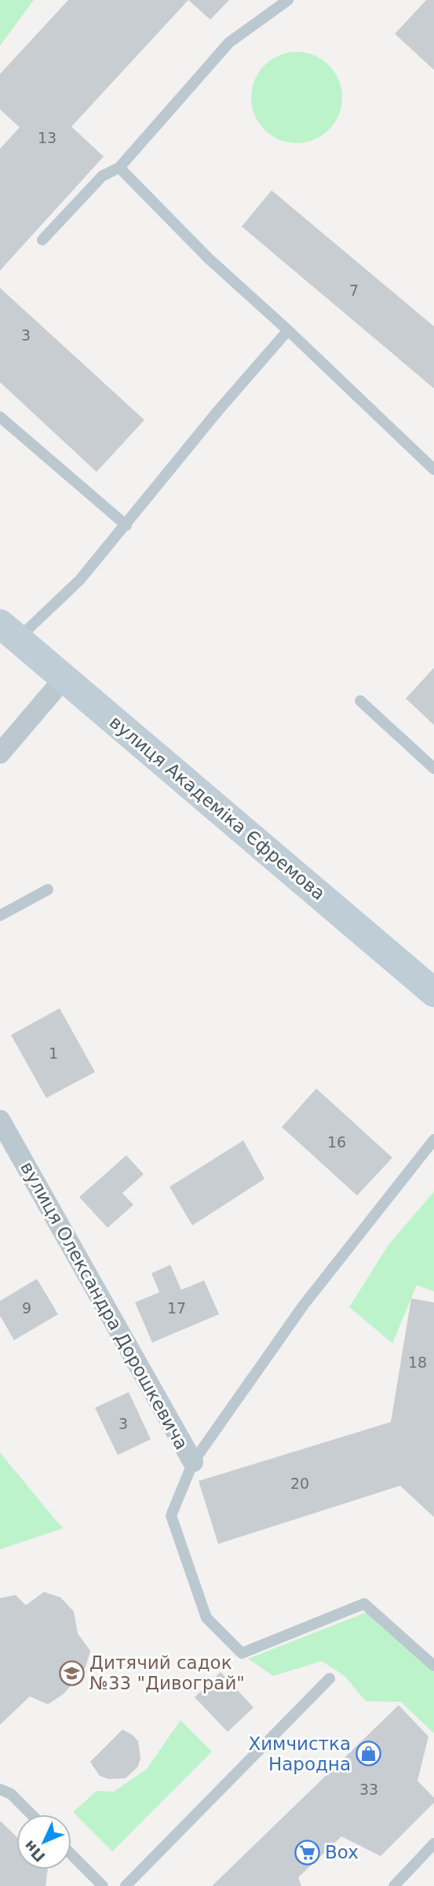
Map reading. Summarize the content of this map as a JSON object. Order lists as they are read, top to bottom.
{
  "streets": {
    "main road": ["вулиця Академіка Єфремова"],
    "street": ["вулиця Олександра Дорошкевича"]
  },
  "places": {
    "school or university": ["Дитячий садок №33 \"Дивограй\""],
    "shop": ["Химчистка Народна"],
    "supermarket": ["Box"]
  },
  "house_numbers": [
    "13",
    "7",
    "3",
    "1",
    "16",
    "9",
    "17",
    "18",
    "3",
    "20",
    "33"
  ],
  "north": "bottom left"
}
